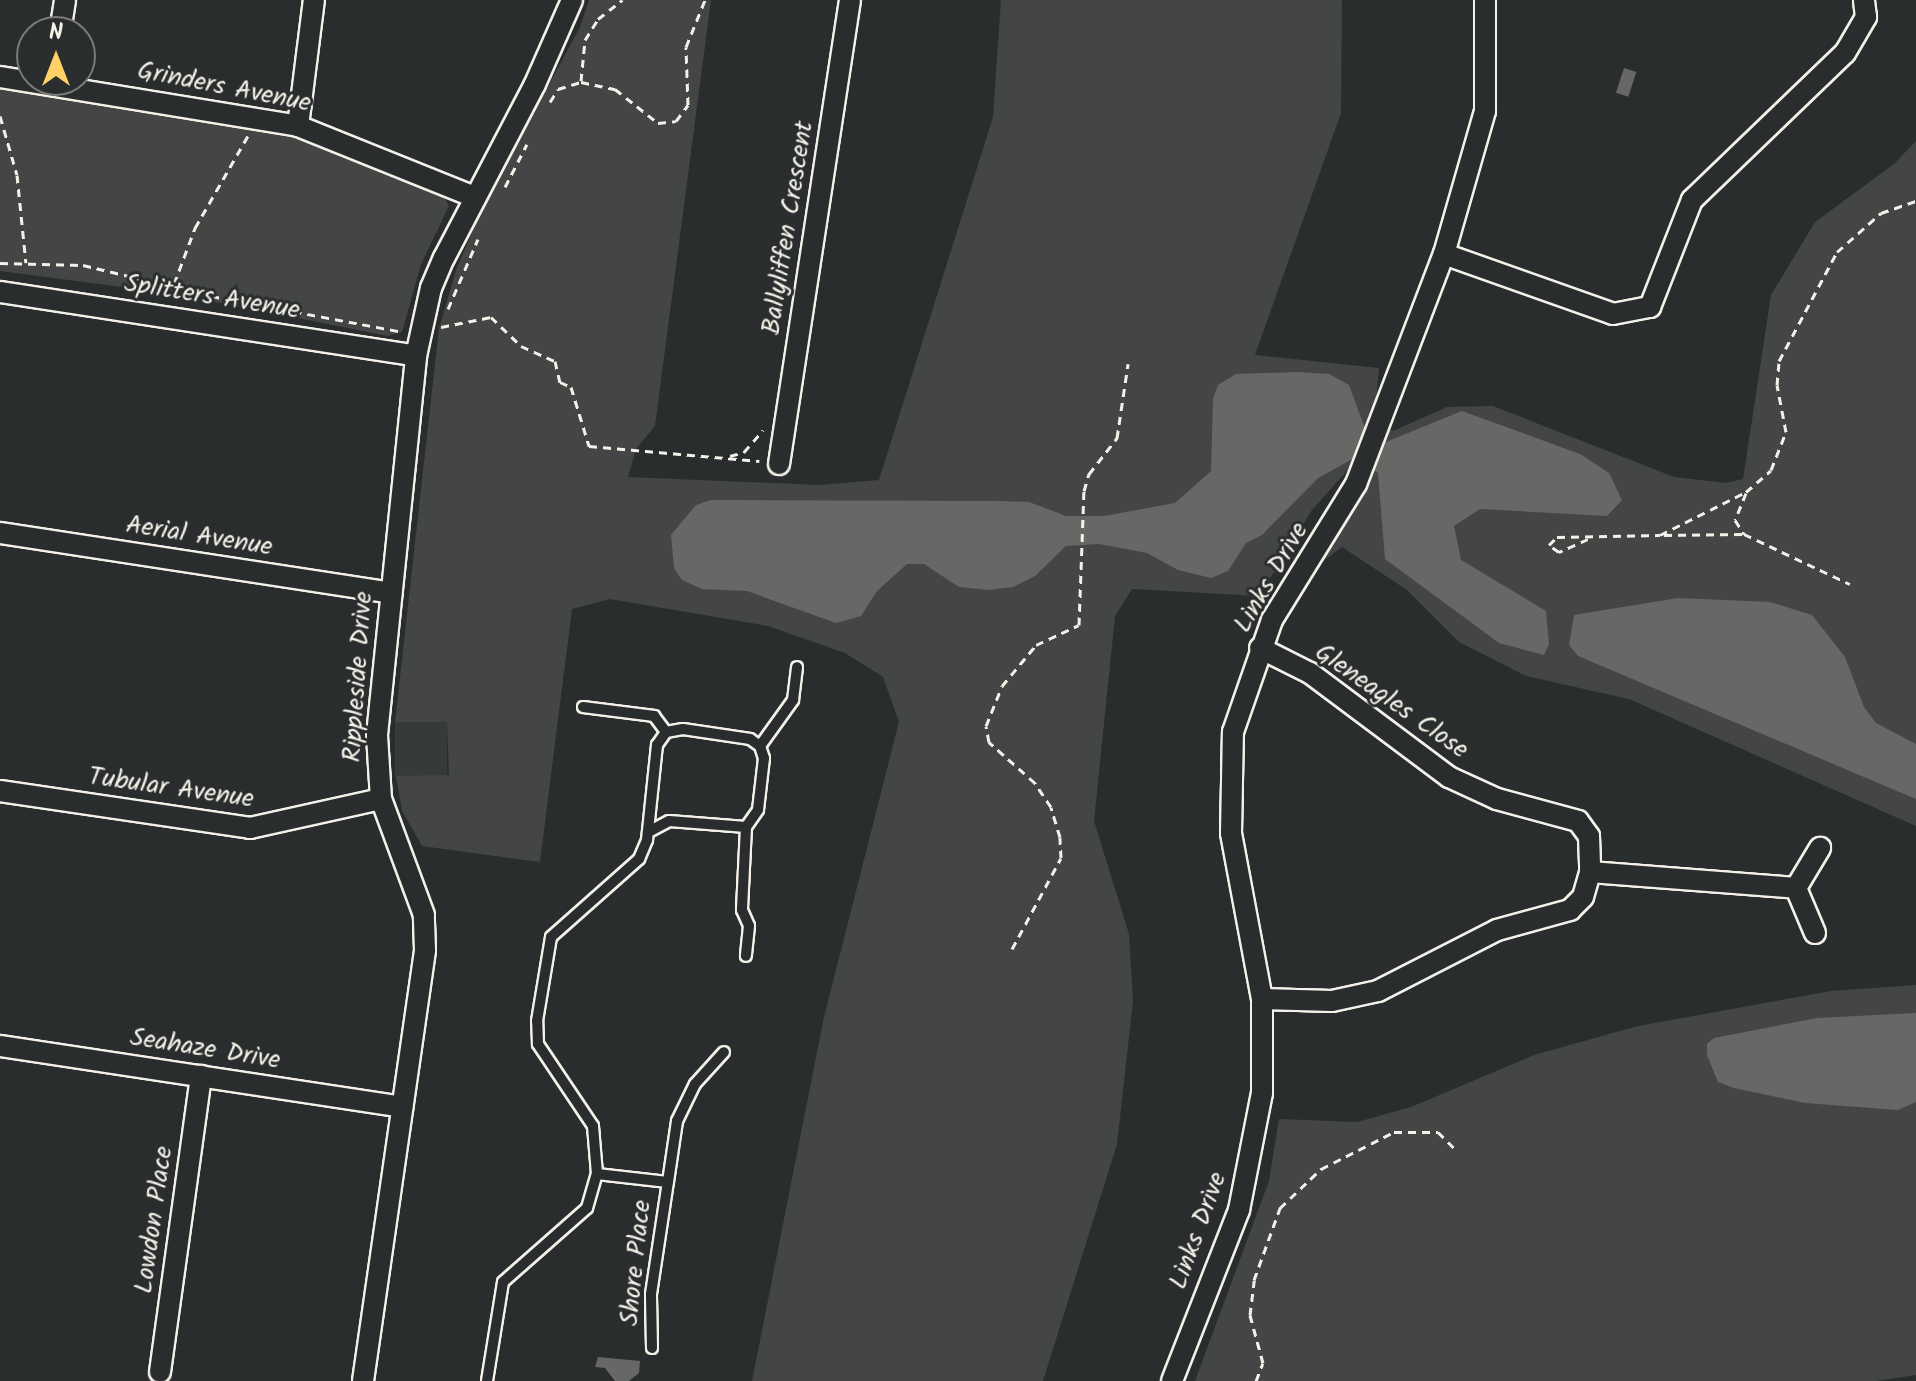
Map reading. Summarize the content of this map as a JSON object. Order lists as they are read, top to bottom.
{
  "streets": {
    "street": [
      "Grinders Avenue",
      "Ballyliffen Crescent",
      "Splitters Avenue",
      "Aerial Avenue",
      "Links Drive",
      "Rippleside Drive",
      "Gleneagles Close",
      "Tubular Avenue",
      "Seahaze Drive",
      "Lowdon Place"
    ],
    "lane": ["Shore Place"]
  },
  "crossings": [
    ["Grinders Avenue", "Rippleside Drive"],
    ["Splitters Avenue", "Rippleside Drive"],
    ["Aerial Avenue", "Rippleside Drive"],
    ["Links Drive", "Gleneagles Close"],
    ["Rippleside Drive", "Tubular Avenue"],
    ["Rippleside Drive", "Seahaze Drive"],
    ["Seahaze Drive", "Lowdon Place"]
  ],
  "north": "top"
}
